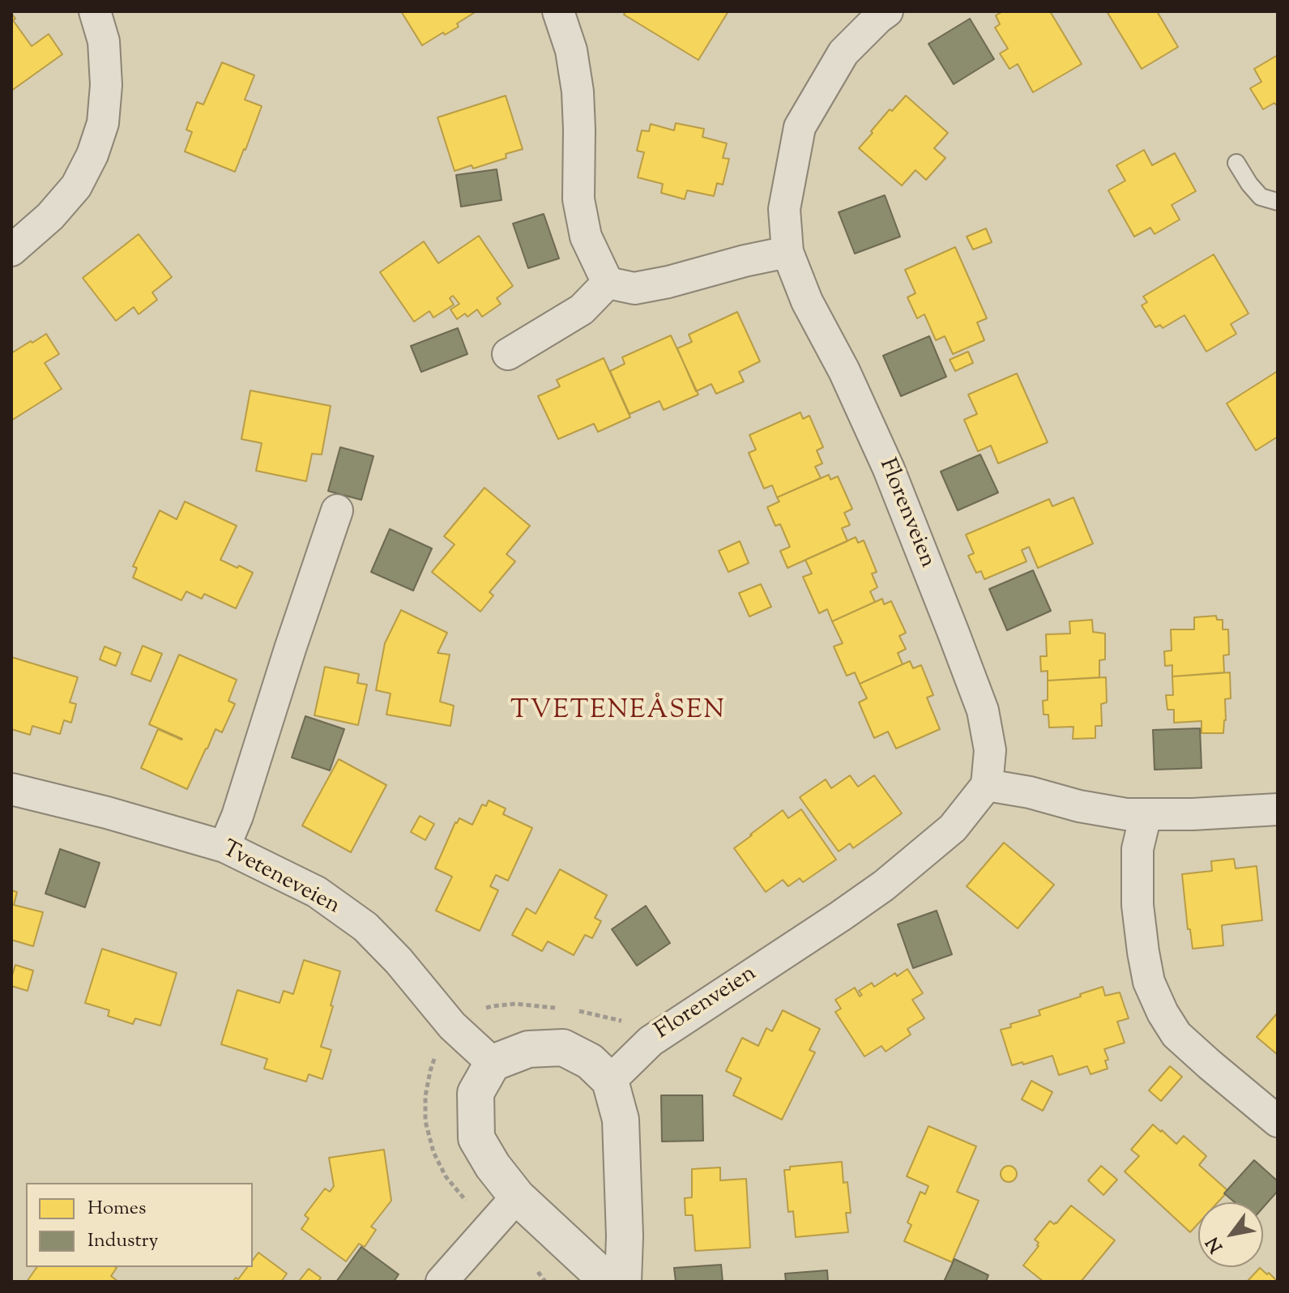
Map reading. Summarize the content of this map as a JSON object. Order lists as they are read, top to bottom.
{
  "streets": {
    "street": ["Florenveien", "Tveteneveien"]
  },
  "districts": ["TVETENEÅSEN"],
  "legend": ["Homes", "Industry"],
  "north": "bottom left"
}
